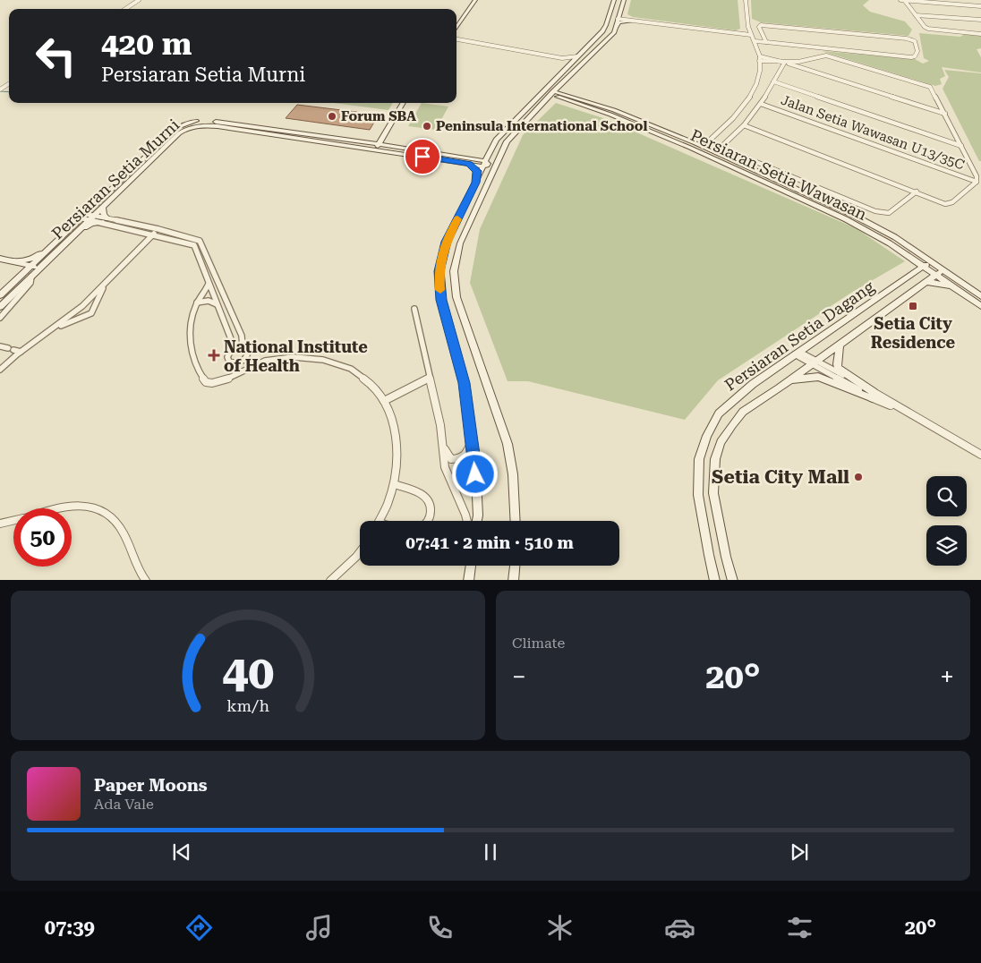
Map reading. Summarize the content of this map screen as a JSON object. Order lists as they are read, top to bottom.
{
  "streets": {
    "street": [
      "Jalan Setia Wawasan U13/35C",
      "Persiaran Setia Wawasan",
      "Persiaran Setia Murni",
      "Persiaran Setia Dagang"
    ]
  },
  "crossings": [
    ["Persiaran Setia Wawasan", "Persiaran Setia Dagang"]
  ],
  "places": {
    "other": ["Forum SBA", "Peninsula International School", "Setia City Mall"],
    "transit": ["Setia City Residence"],
    "health": ["National Institute of Health"]
  },
  "page": {
    "turn": ["420 m", "Persiaran Setia Murni"],
    "limit": "50",
    "trip": "07:41 · 2 min · 510 m",
    "tile": "Climate",
    "heat": ["−", "20°", "+"],
    "song": ["Paper Moons", "Ada Vale"],
    "tabs": ["07:39", "20°"],
    "gauge": ["40", "km/h"]
  }
}
